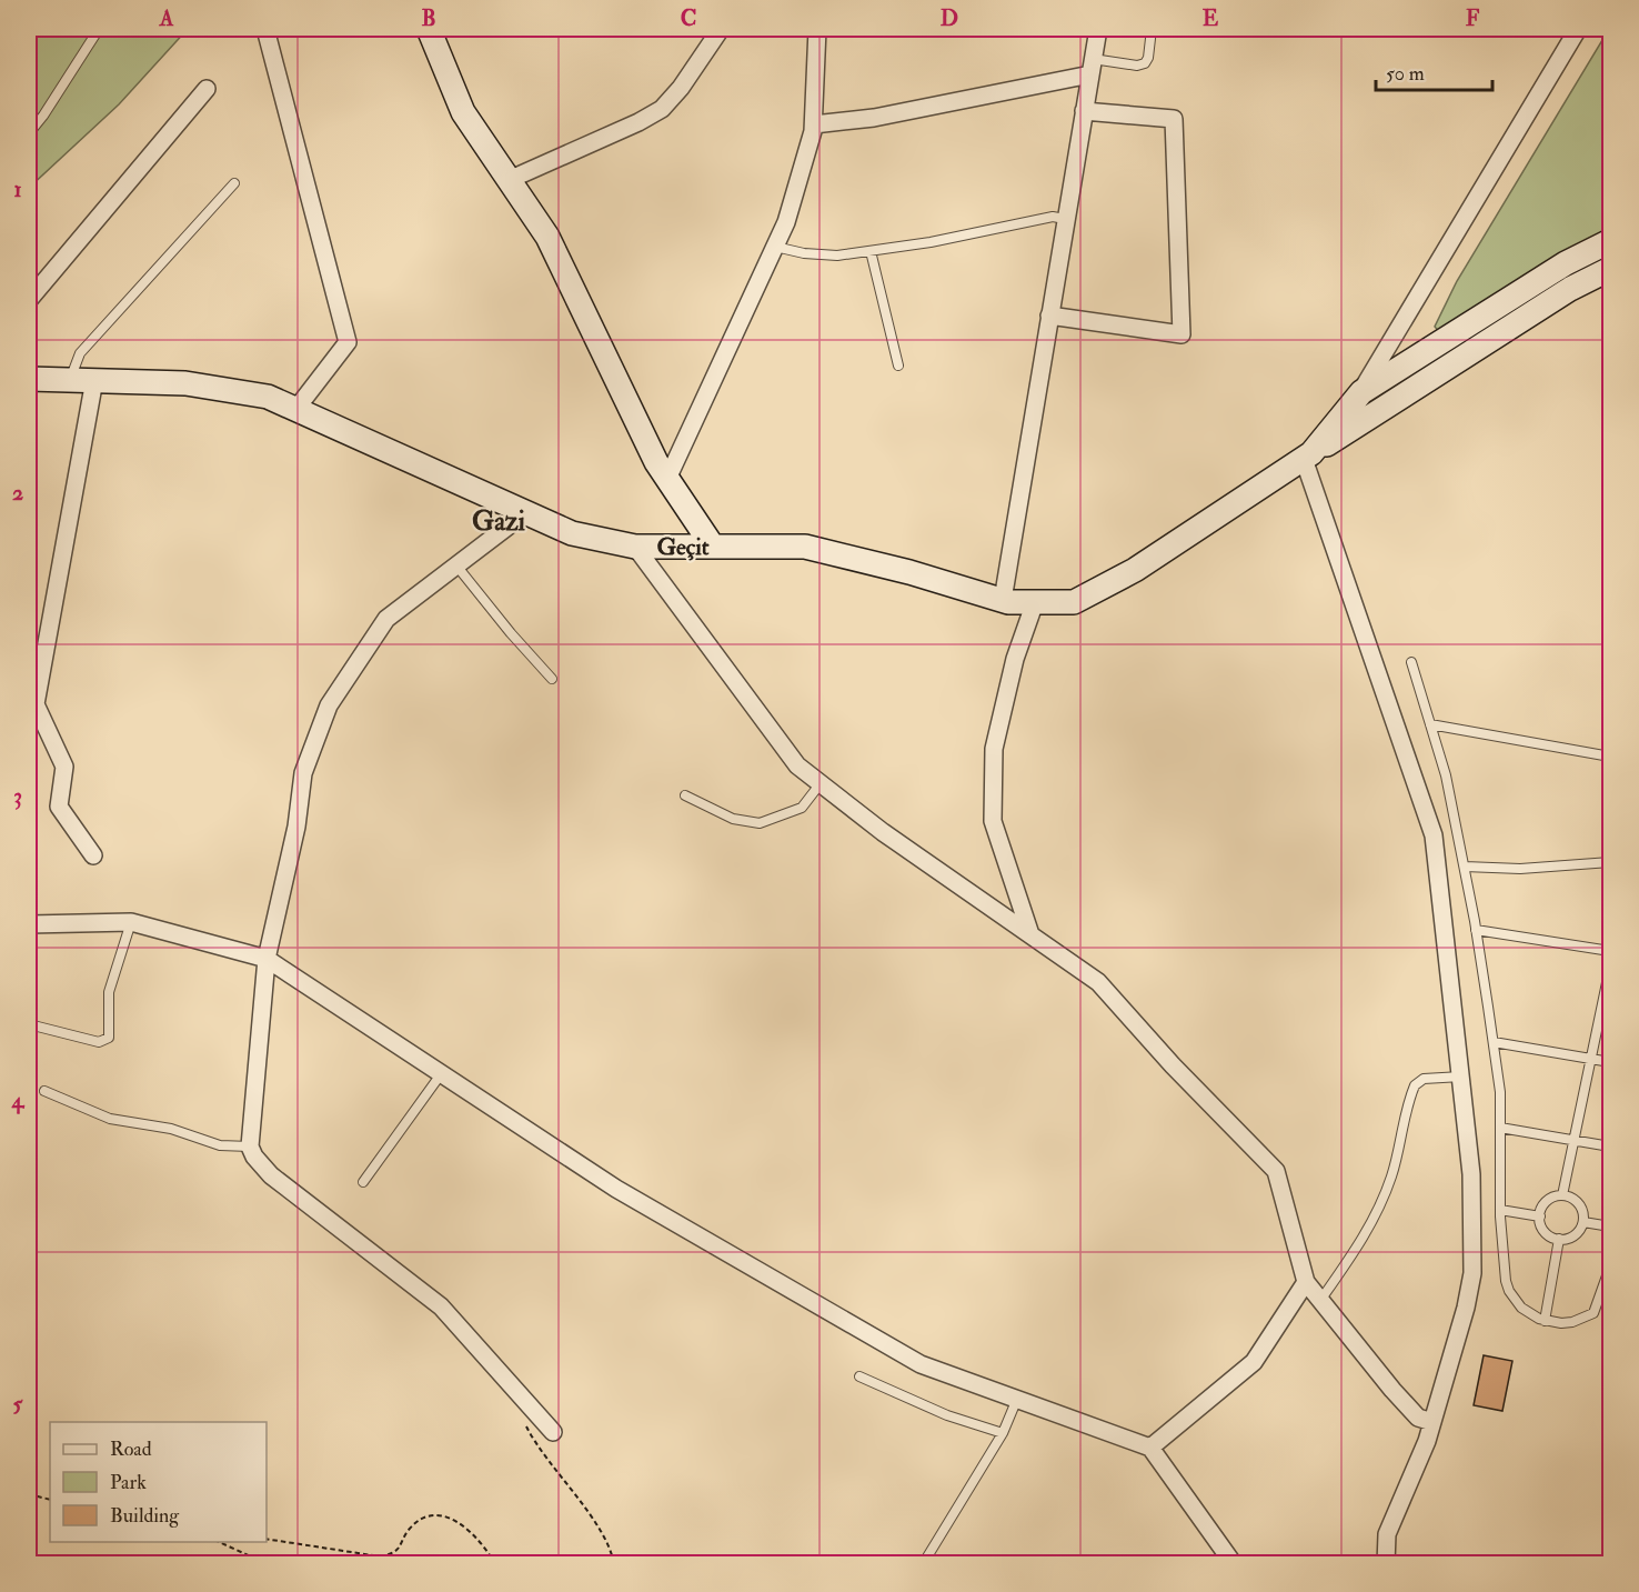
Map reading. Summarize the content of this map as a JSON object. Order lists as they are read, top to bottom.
{
  "districts": ["Gazi", "Geçit"],
  "legend": ["Road", "Park", "Building"],
  "scale_bar": "50 m",
  "grid": {
    "columns": [
      "A",
      "B",
      "C",
      "D",
      "E",
      "F"
    ],
    "rows": [
      "1",
      "2",
      "3",
      "4",
      "5"
    ]
  }
}
